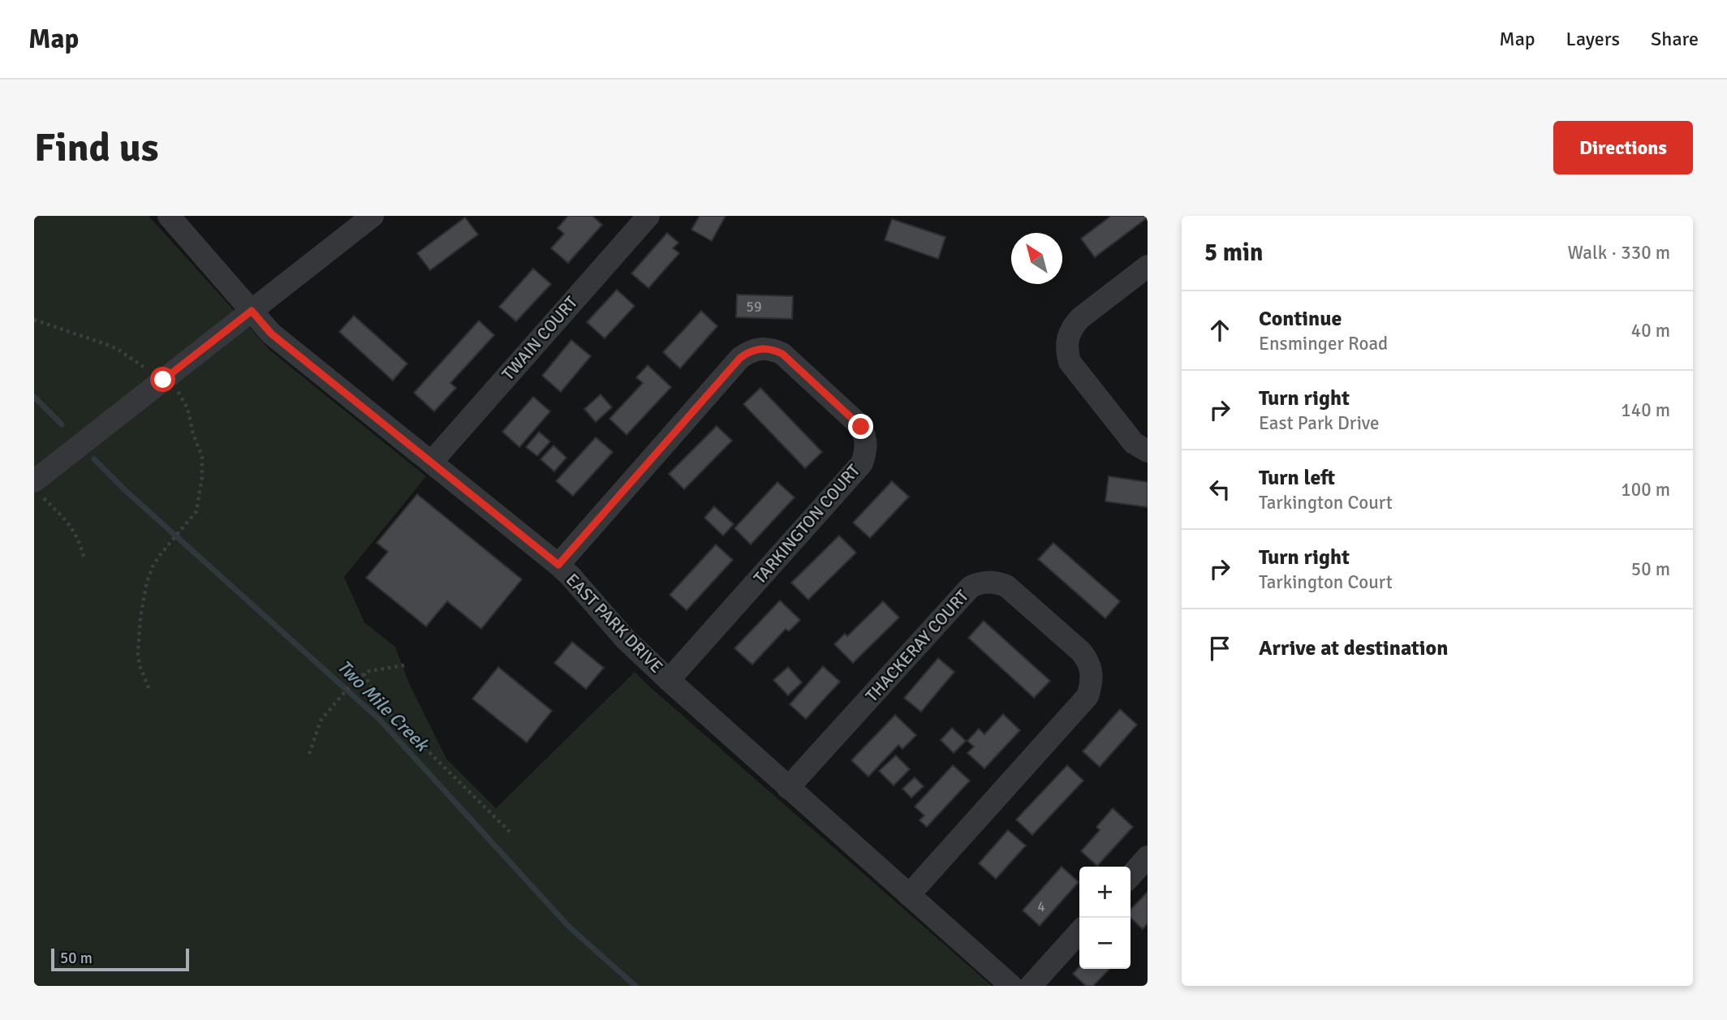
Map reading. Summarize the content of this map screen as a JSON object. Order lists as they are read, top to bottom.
{
  "streets": {
    "street": [
      "TWAIN COURT",
      "TARKINGTON COURT",
      "EAST PARK DRIVE",
      "THACKERAY COURT"
    ]
  },
  "crossings": [
    ["TWAIN COURT", "EAST PARK DRIVE"],
    ["TARKINGTON COURT", "EAST PARK DRIVE"],
    ["EAST PARK DRIVE", "THACKERAY COURT"]
  ],
  "water": ["Two Mile Creek"],
  "house_numbers": ["59", "4"],
  "scale_bar": "50 m",
  "north": "top left",
  "page": {
    "header": "Map",
    "nav": ["Map", "Layers", "Share"],
    "buttons": "Directions",
    "title": "Find us",
    "heading": ["5 min", "Walk · 330 m"],
    "list": [
      ["Continue", "Ensminger Road", "40 m"],
      ["Turn right", "East Park Drive", "140 m"],
      ["Turn left", "Tarkington Court", "100 m"],
      ["Turn right", "Tarkington Court", "50 m"],
      "Arrive at destination"
    ],
    "map_buttons": ["+", "−"],
    "scale": "50 m"
  }
}
